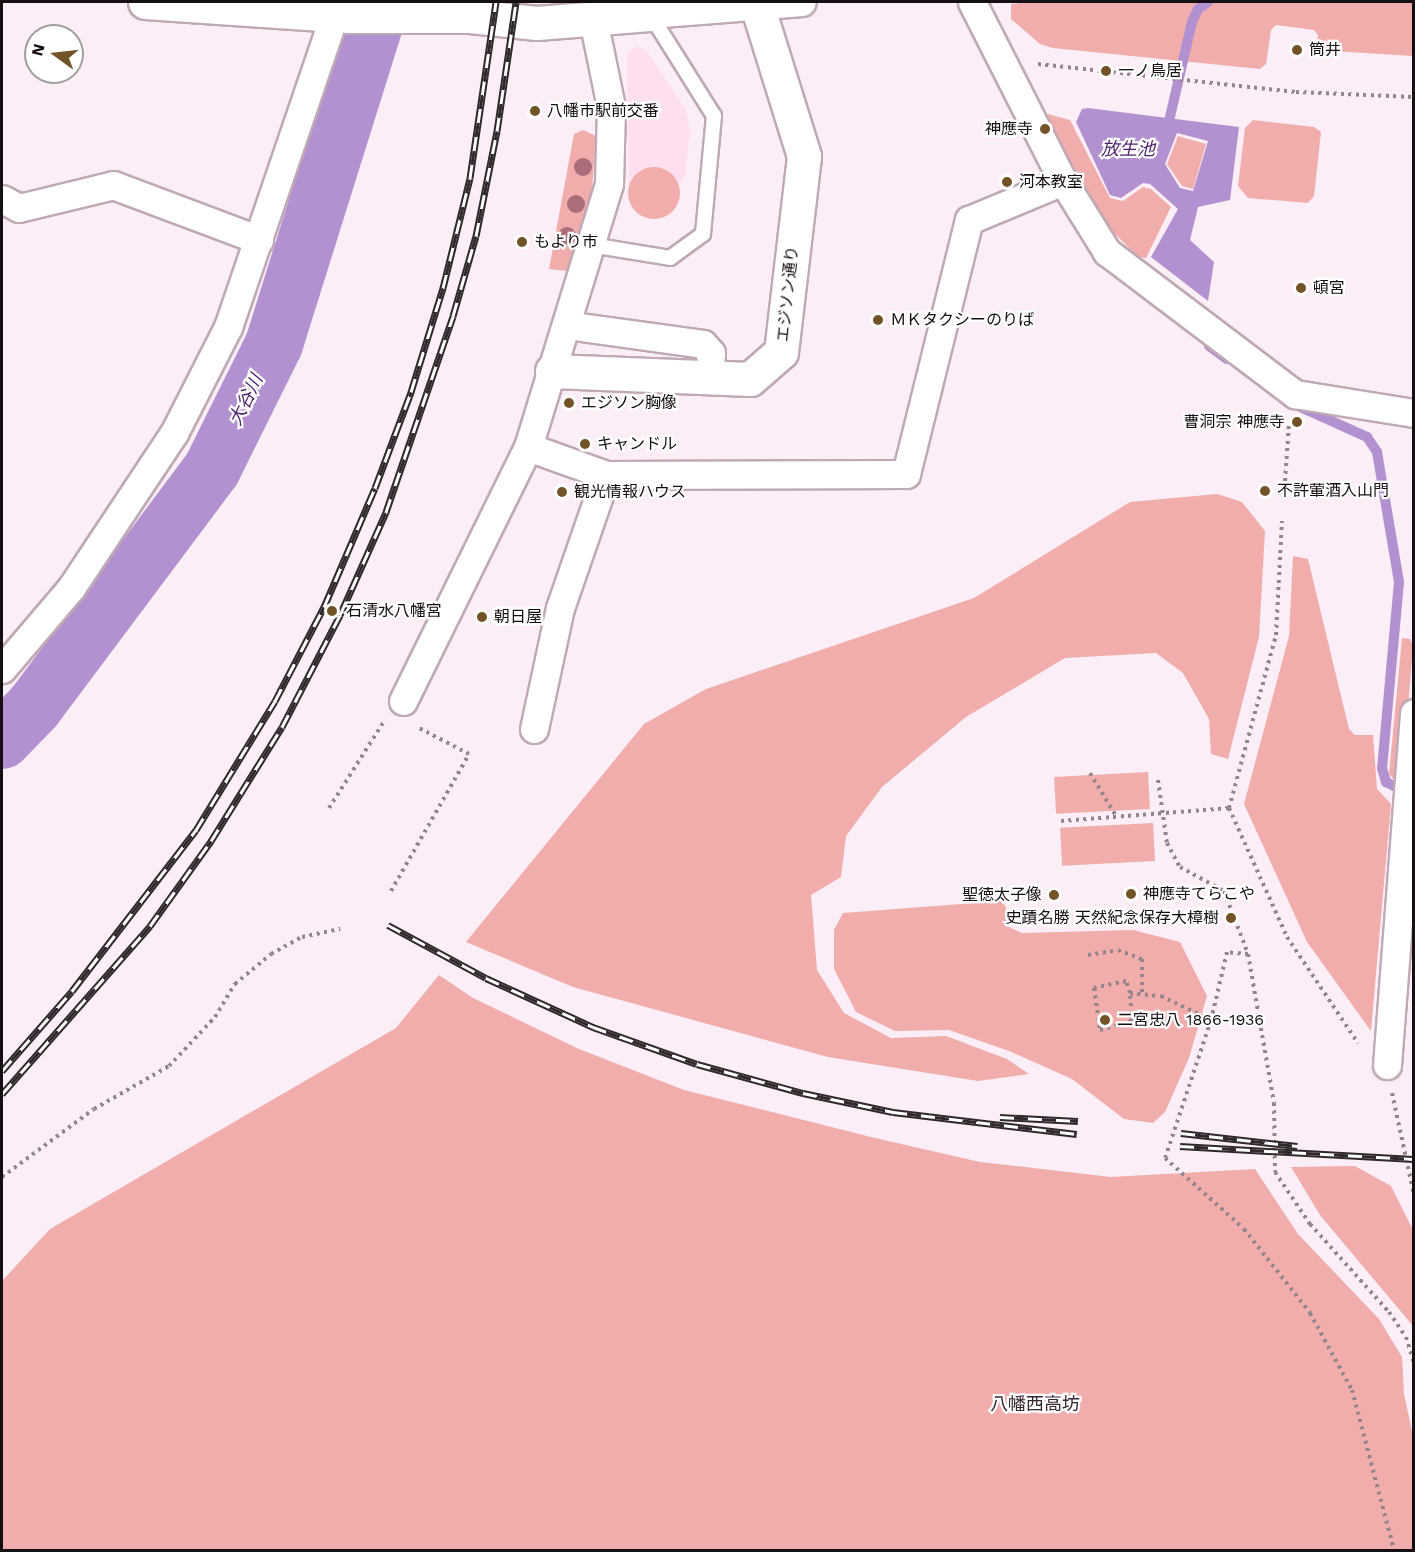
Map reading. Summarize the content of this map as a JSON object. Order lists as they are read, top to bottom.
{
  "streets": {
    "street": ["エジソン通り"]
  },
  "districts": ["八幡西高坊"],
  "water": ["放生池", "大谷川"],
  "places": [
    "筒井",
    "一ノ鳥居",
    "八幡市駅前交番",
    "神應寺",
    "河本教室",
    "もより市",
    "頓宮",
    "ＭＫタクシーのりば",
    "エジソン胸像",
    "曹洞宗 神應寺",
    "キャンドル",
    "不許葷酒入山門",
    "観光情報ハウス",
    "石清水八幡宮",
    "朝日屋",
    "神應寺てらこや",
    "聖徳太子像",
    "史蹟名勝 天然紀念保存大樟樹",
    "二宮忠八 1866-1936"
  ],
  "north": "left"
}
